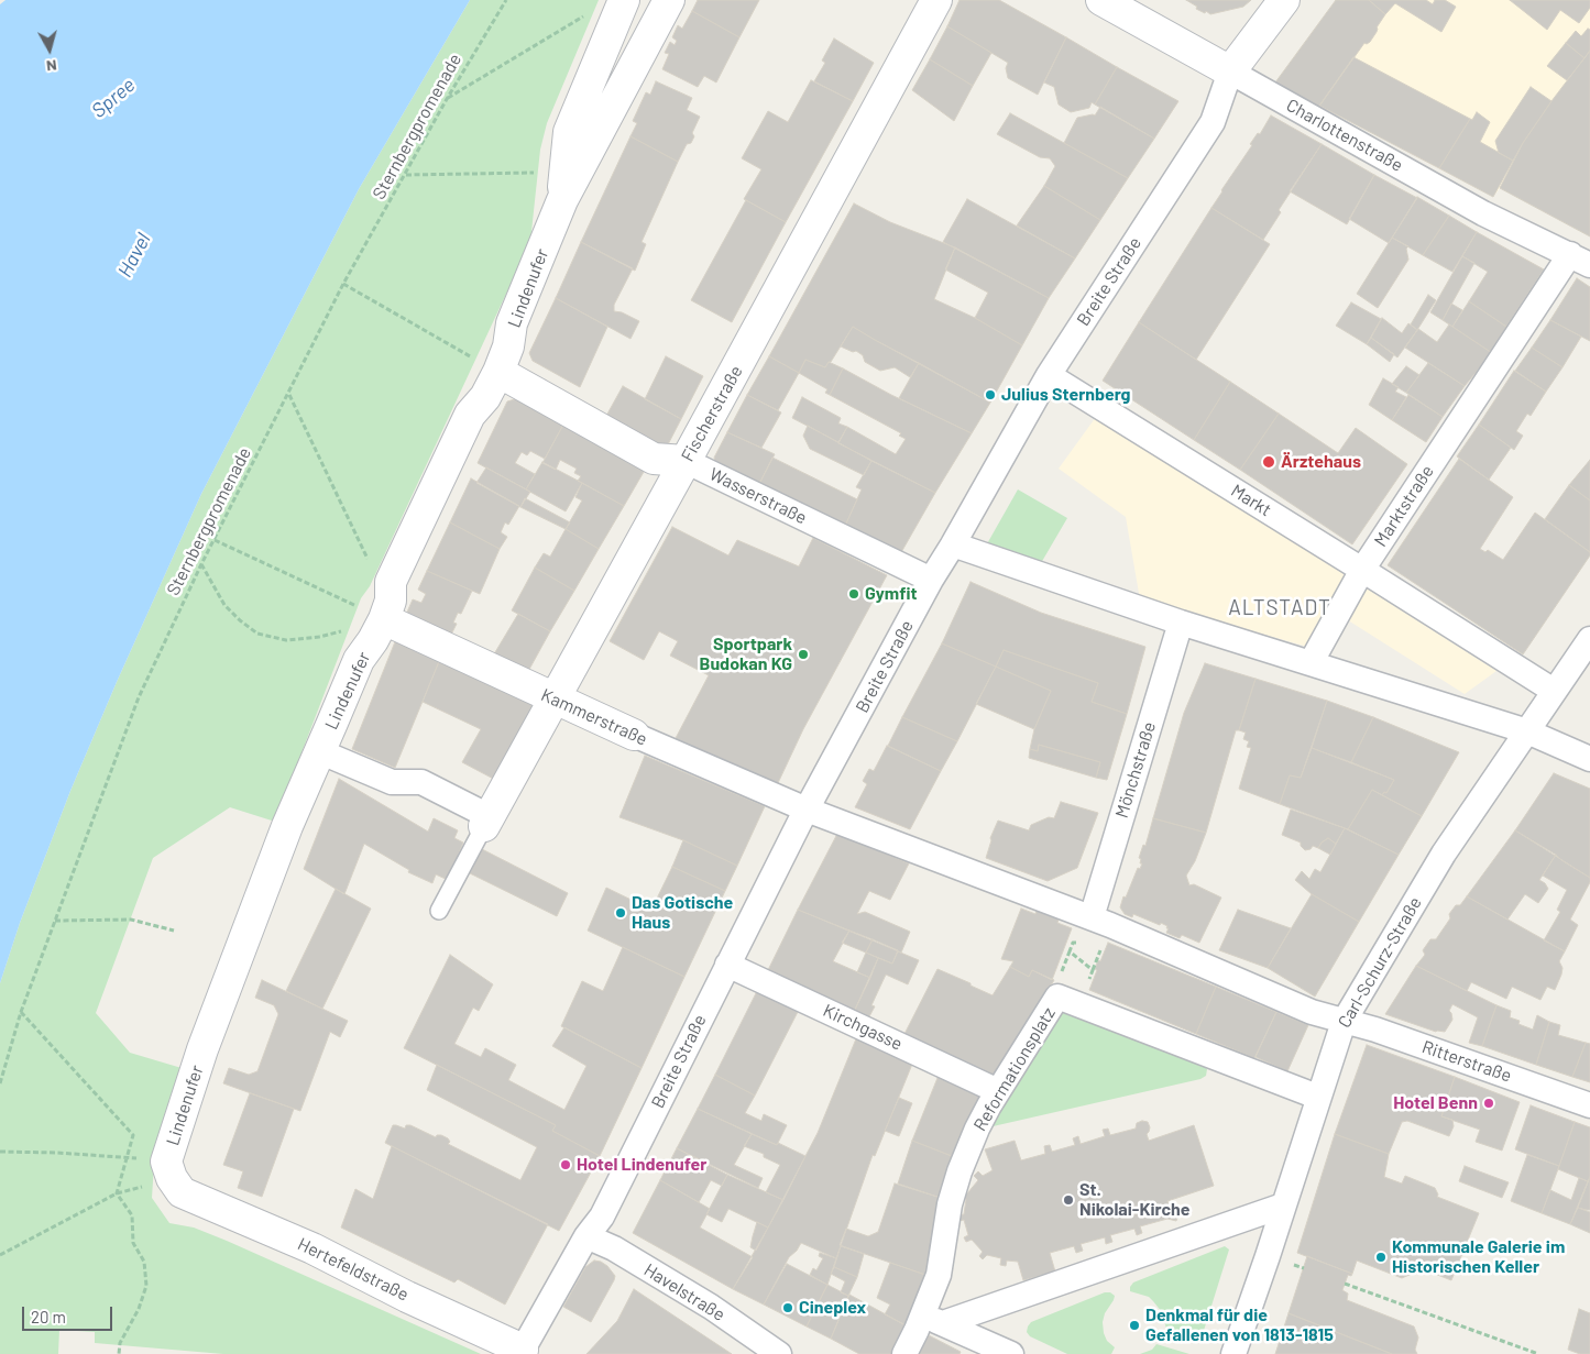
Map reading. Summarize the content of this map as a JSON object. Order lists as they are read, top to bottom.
{
  "streets": {
    "street": [
      "Charlottenstraße",
      "Breite Straße",
      "Lindenufer",
      "Fischerstraße",
      "Wasserstraße",
      "Markt",
      "Marktstraße",
      "Kammerstraße",
      "Mönchstraße",
      "Carl-Schurz-Straße",
      "Kirchgasse",
      "Ritterstraße",
      "Reformationsplatz",
      "Hertefeldstraße",
      "Havelstraße"
    ],
    "path": ["Sternbergpromenade"]
  },
  "crossings": [
    ["Charlottenstraße", "Breite Straße"],
    ["Charlottenstraße", "Marktstraße"],
    ["Breite Straße", "Wasserstraße"],
    ["Breite Straße", "Markt"],
    ["Breite Straße", "Kammerstraße"],
    ["Breite Straße", "Kirchgasse"],
    ["Breite Straße", "Hertefeldstraße"],
    ["Breite Straße", "Havelstraße"],
    ["Lindenufer", "Wasserstraße"],
    ["Lindenufer", "Kammerstraße"],
    ["Lindenufer", "Hertefeldstraße"],
    ["Fischerstraße", "Wasserstraße"],
    ["Fischerstraße", "Kammerstraße"],
    ["Markt", "Marktstraße"],
    ["Carl-Schurz-Straße", "Ritterstraße"],
    ["Carl-Schurz-Straße", "Reformationsplatz"],
    ["Kirchgasse", "Reformationsplatz"]
  ],
  "districts": ["ALTSTADT"],
  "water": ["Spree", "Havel"],
  "places": [
    "Julius Sternberg",
    "Ärztehaus",
    "Gymfit",
    "Sportpark Budokan KG",
    "Das Gotische Haus",
    "Hotel Benn",
    "Hotel Lindenufer",
    "St. Nikolai-Kirche",
    "Kommunale Galerie im Historischen Keller",
    "Cineplex",
    "Denkmal für die Gefallenen von 1813-1815"
  ],
  "scale_bar": "20 m",
  "north": "bottom"
}
